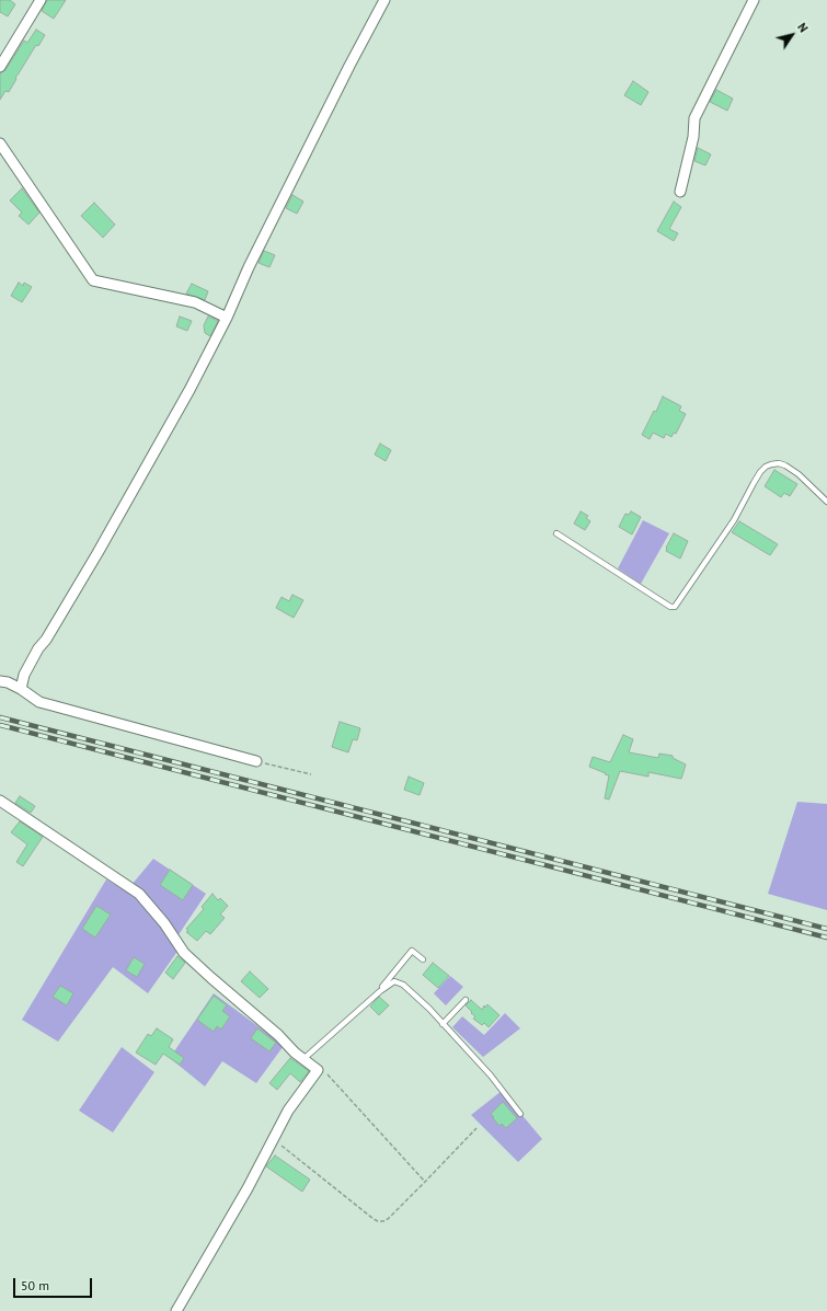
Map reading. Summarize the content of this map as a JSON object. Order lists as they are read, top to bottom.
{
  "scale_bar": "50 m",
  "north": "top right"
}
